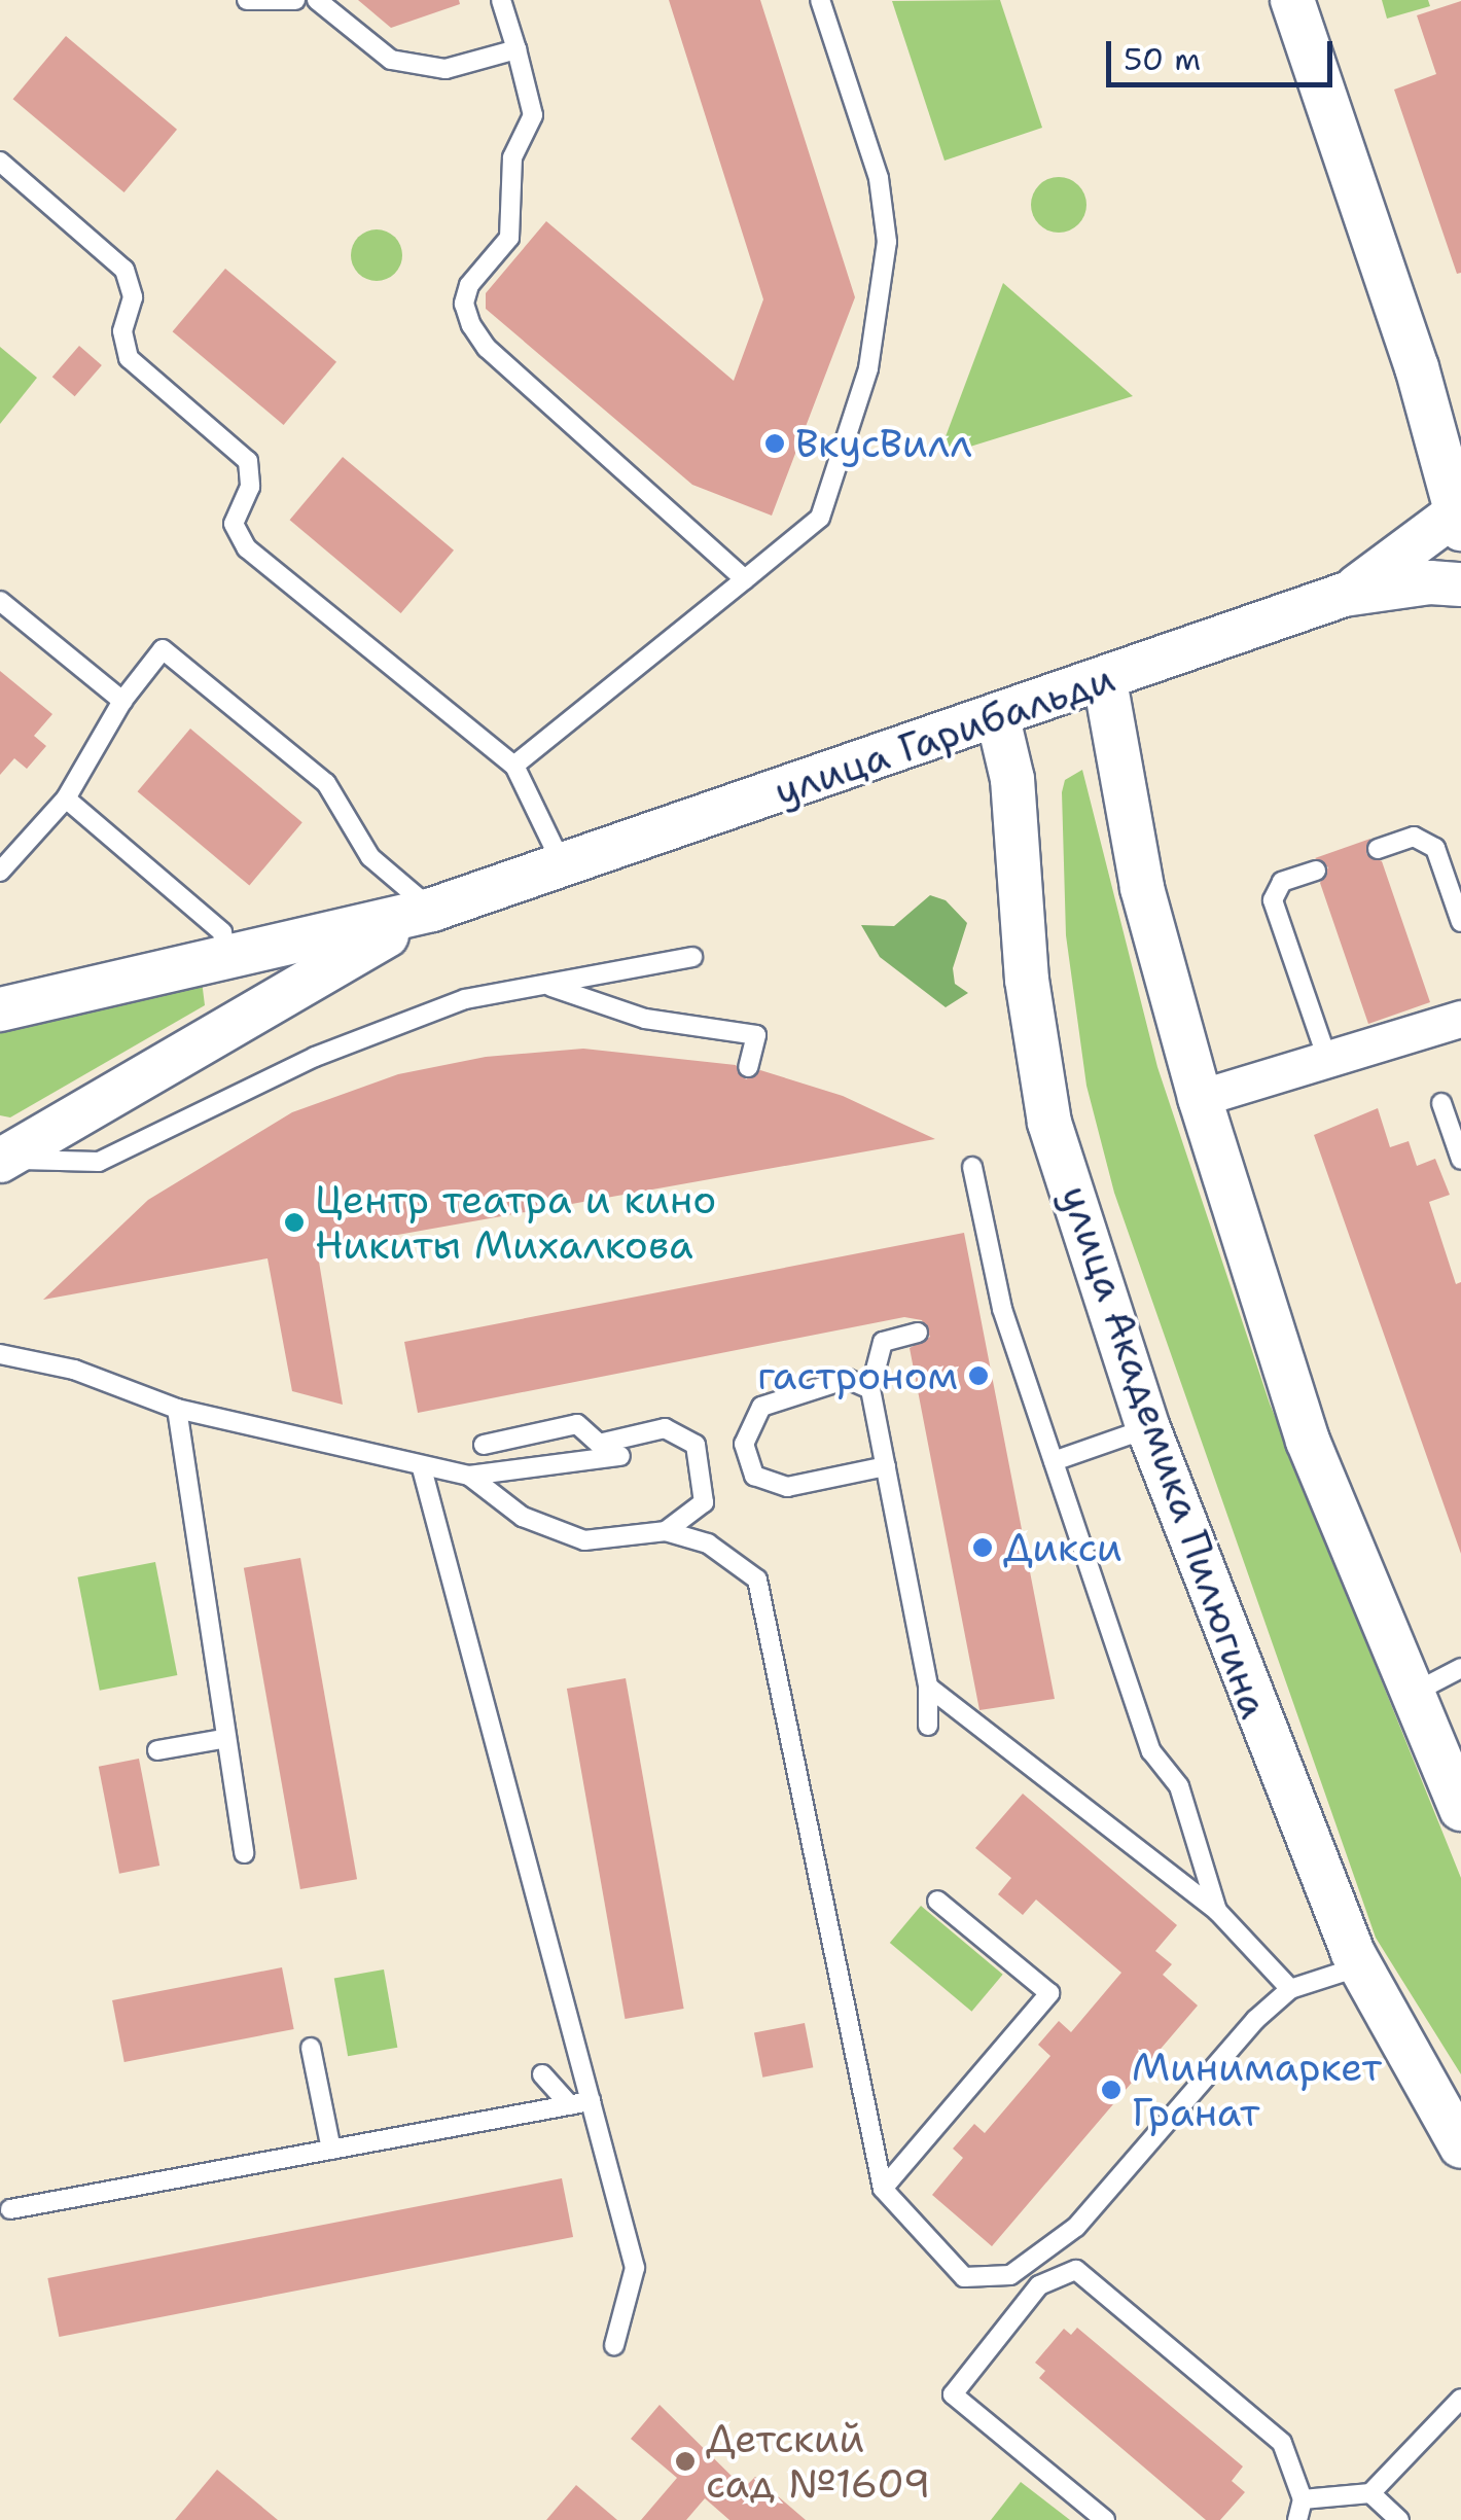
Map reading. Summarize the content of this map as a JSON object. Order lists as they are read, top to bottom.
{
  "streets": {
    "street": ["улица Гарибальди", "улица Академика Пилюгина"]
  },
  "crossings": [
    ["улица Гарибальди", "улица Академика Пилюгина"]
  ],
  "places": [
    "ВкусВилл",
    "Центр театра и кино Никиты Михалкова",
    "гастроном",
    "Дикси",
    "Минимаркет Гранат",
    "Детский сад №1609"
  ],
  "scale_bar": "50 m"
}
